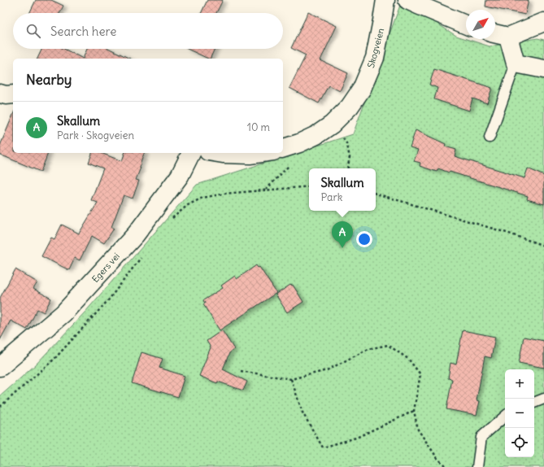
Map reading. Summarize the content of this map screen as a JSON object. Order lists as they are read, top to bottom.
{
  "streets": {
    "street": ["Skogveien", "Egers vei"]
  },
  "north": "top right",
  "page": {
    "search": "Search here",
    "heading": "Nearby",
    "list": [
      {
        "mark": "A",
        "name": "Skallum",
        "note": "Park · Skogveien",
        "value": "10 m"
      }
    ],
    "popup": ["Skallum", "Park"],
    "pins": "A",
    "map_buttons": ["+", "−"]
  }
}
